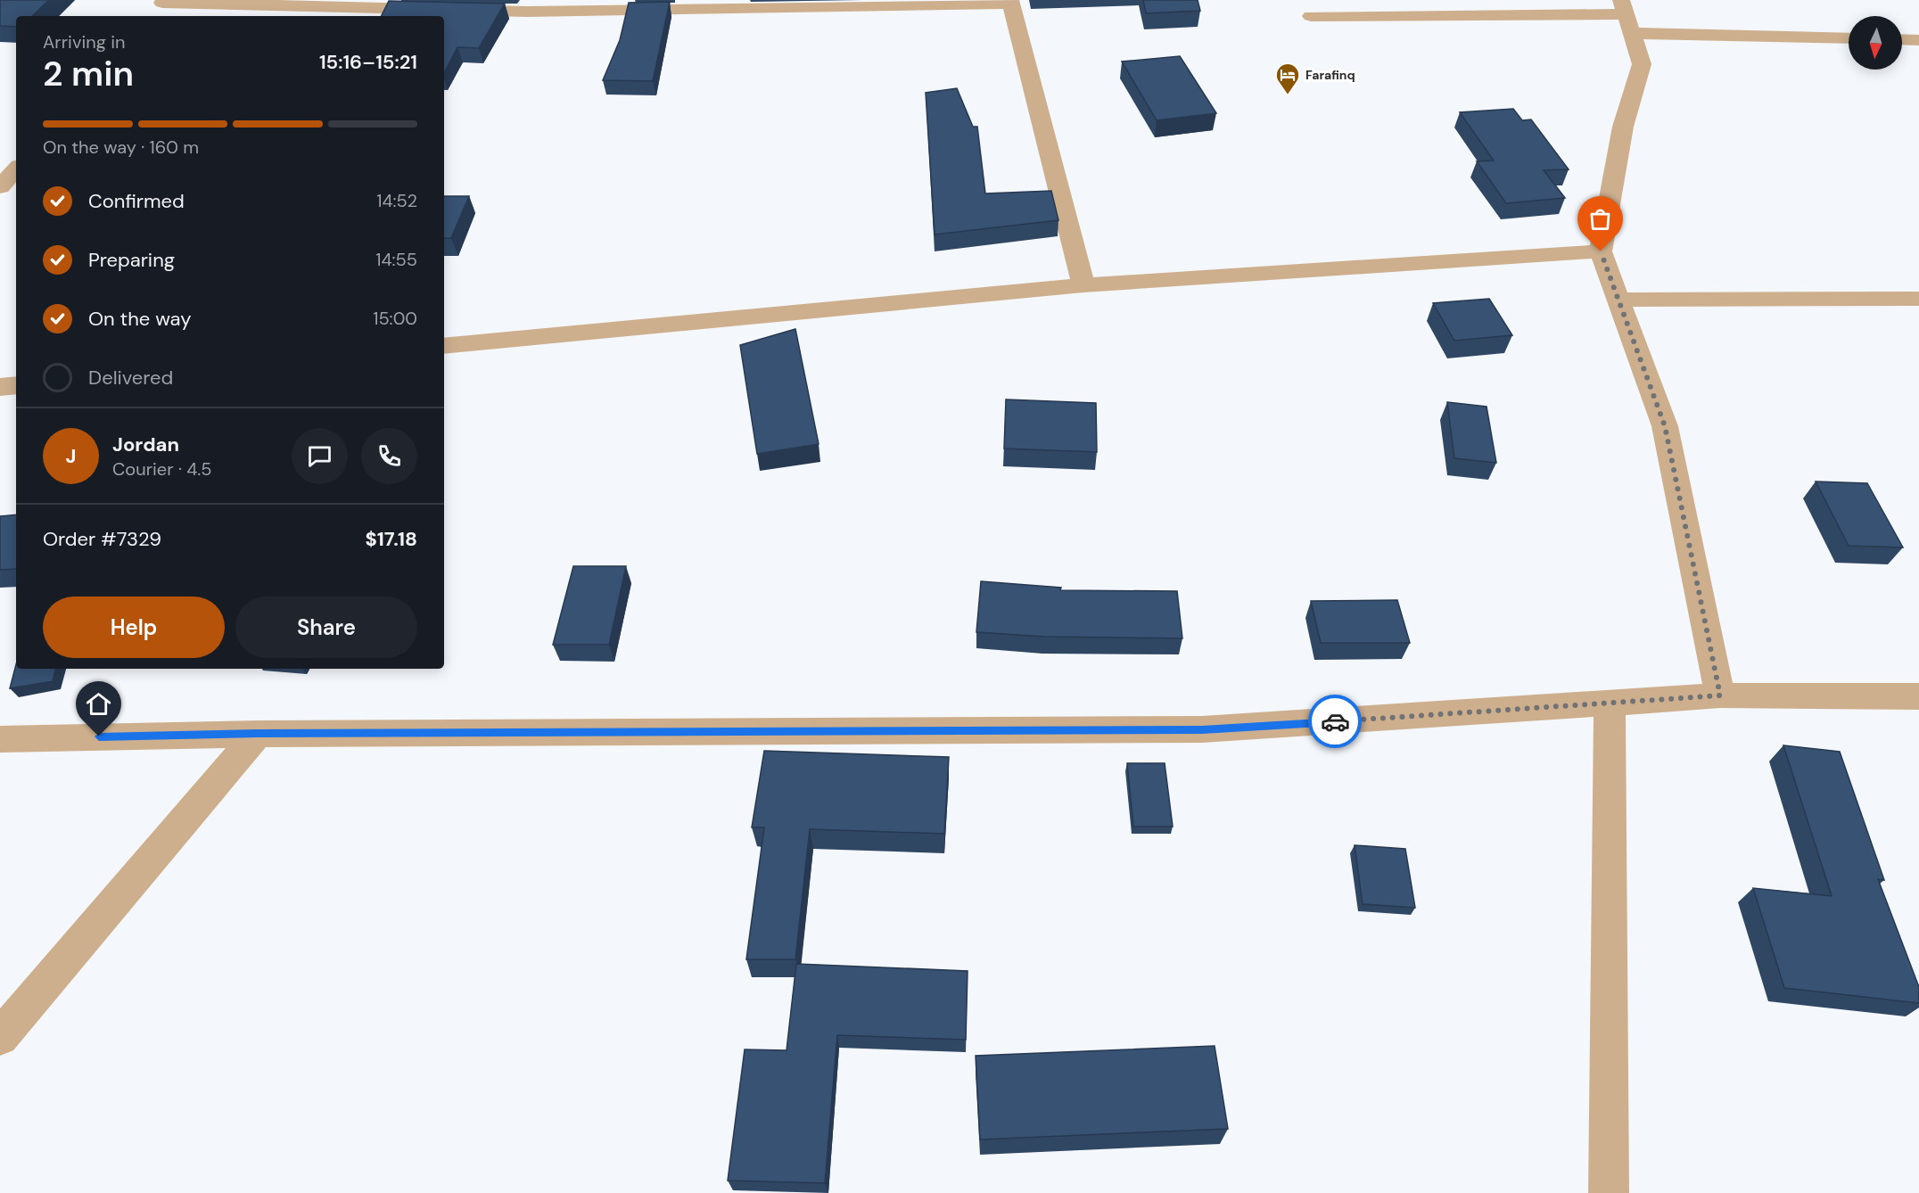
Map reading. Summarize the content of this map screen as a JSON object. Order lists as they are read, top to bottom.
{
  "places": {
    "hotel": ["Farafinq"]
  },
  "north": "bottom",
  "page": {
    "heading": ["2 min", "Arriving in", "15:16–15:21"],
    "panel": [
      "Jordan",
      "Courier · 4.5",
      "Order #7329",
      "$17.18"
    ],
    "bar": "On the way · 160 m",
    "list": [
      ["Confirmed", "14:52"],
      ["Preparing", "14:55"],
      ["On the way", "15:00"],
      "Delivered"
    ],
    "round": "J",
    "buttons": ["Help", "Share"]
  }
}
